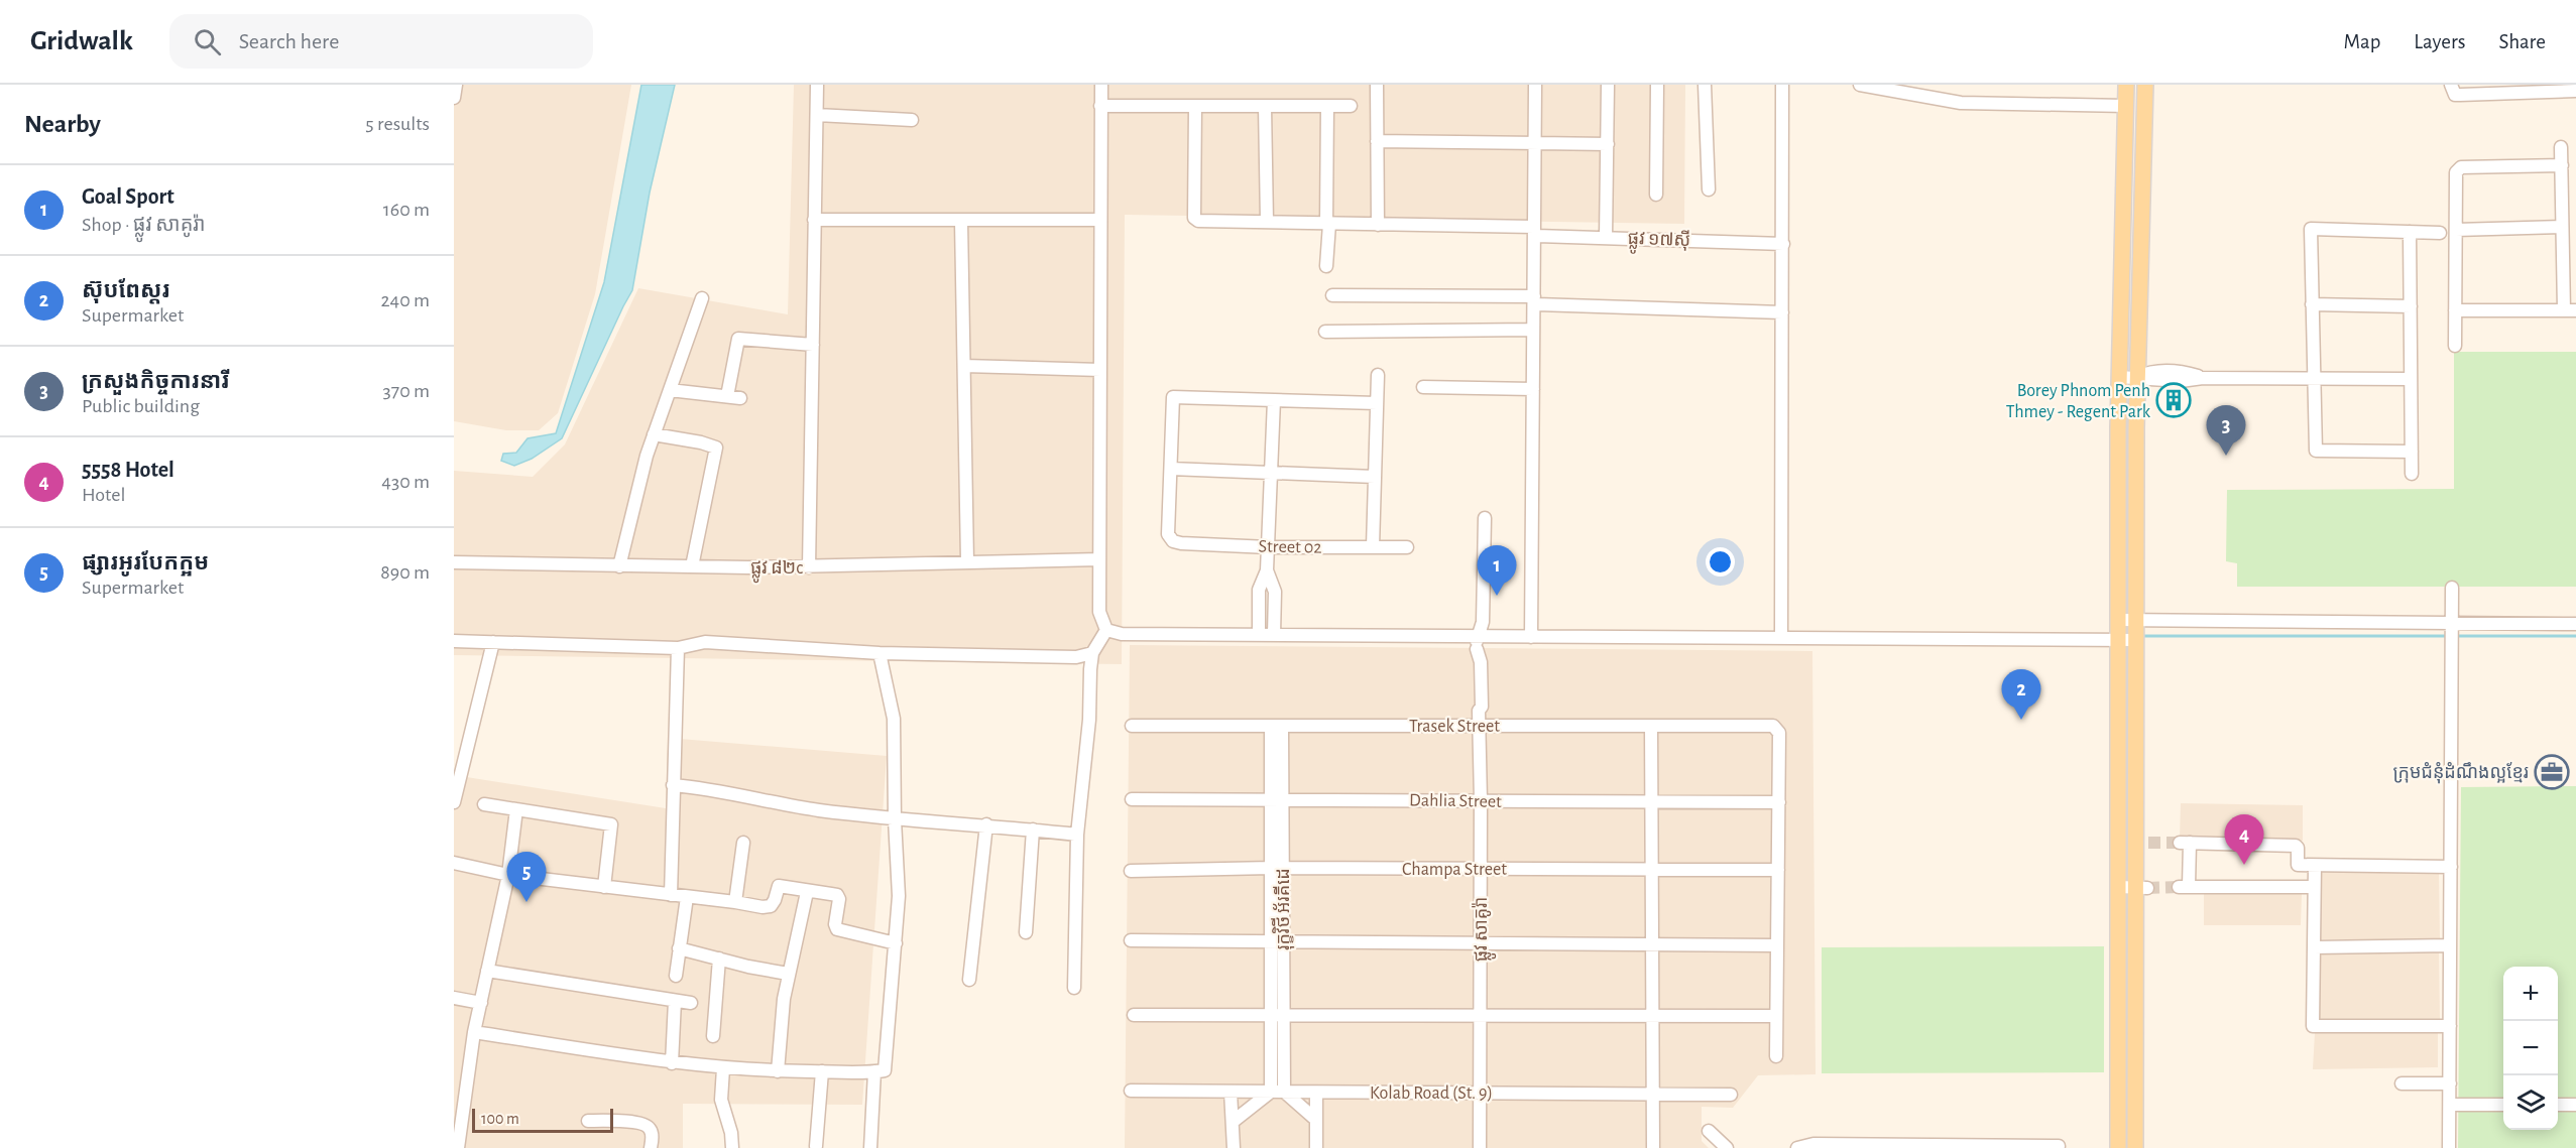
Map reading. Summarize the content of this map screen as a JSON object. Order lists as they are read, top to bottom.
{
  "streets": {
    "street": [
      "ផ្លូវ ១៧ស៊ី",
      "Street 02",
      "ផ្លូវ ៨២c",
      "Trasek Street",
      "Dahlia Street",
      "Champa Street",
      "រុក្ខវិថី អ័រគីដេ",
      "ផ្លូវ សាគូរ៉ា",
      "Kolab Road (St. 9)"
    ]
  },
  "crossings": [
    ["Trasek Street", "Dahlia Street"],
    ["Trasek Street", "រុក្ខវិថី អ័រគីដេ"],
    ["Trasek Street", "ផ្លូវ សាគូរ៉ា"],
    ["Dahlia Street", "រុក្ខវិថី អ័រគីដេ"],
    ["Dahlia Street", "ផ្លូវ សាគូរ៉ា"],
    ["Champa Street", "រុក្ខវិថី អ័រគីដេ"],
    ["Champa Street", "ផ្លូវ សាគូរ៉ា"],
    ["រុក្ខវិថី អ័រគីដេ", "Kolab Road (St. 9)"],
    ["ផ្លូវ សាគូរ៉ា", "Kolab Road (St. 9)"]
  ],
  "places": {
    "building": ["Borey Phnom Penh Thmey - Regent Park"],
    "office": ["ក្រុមជំនុំដំណឹងល្អខ្មែរ"]
  },
  "scale_bar": "100 m",
  "page": {
    "header": "Gridwalk",
    "search": "Search here",
    "nav": ["Map", "Layers", "Share"],
    "heading": ["Nearby", "5 results"],
    "list": [
      {
        "mark": "1",
        "name": "Goal Sport",
        "note": "Shop · ផ្លូវ សាគូរ៉ា",
        "value": "160 m"
      },
      {
        "mark": "2",
        "name": "ស៊ុបពែស្តរ",
        "note": "Supermarket",
        "value": "240 m"
      },
      {
        "mark": "3",
        "name": "ក្រសួងកិច្ចការនារី",
        "note": "Public building",
        "value": "370 m"
      },
      {
        "mark": "4",
        "name": "5558 Hotel",
        "note": "Hotel",
        "value": "430 m"
      },
      {
        "mark": "5",
        "name": "ផ្សារអូរបែកក្អម",
        "note": "Supermarket",
        "value": "890 m"
      }
    ],
    "pins": [
      "3",
      "1",
      "2",
      "4",
      "5"
    ],
    "map_buttons": ["+", "−"],
    "scale": "100 m"
  }
}
